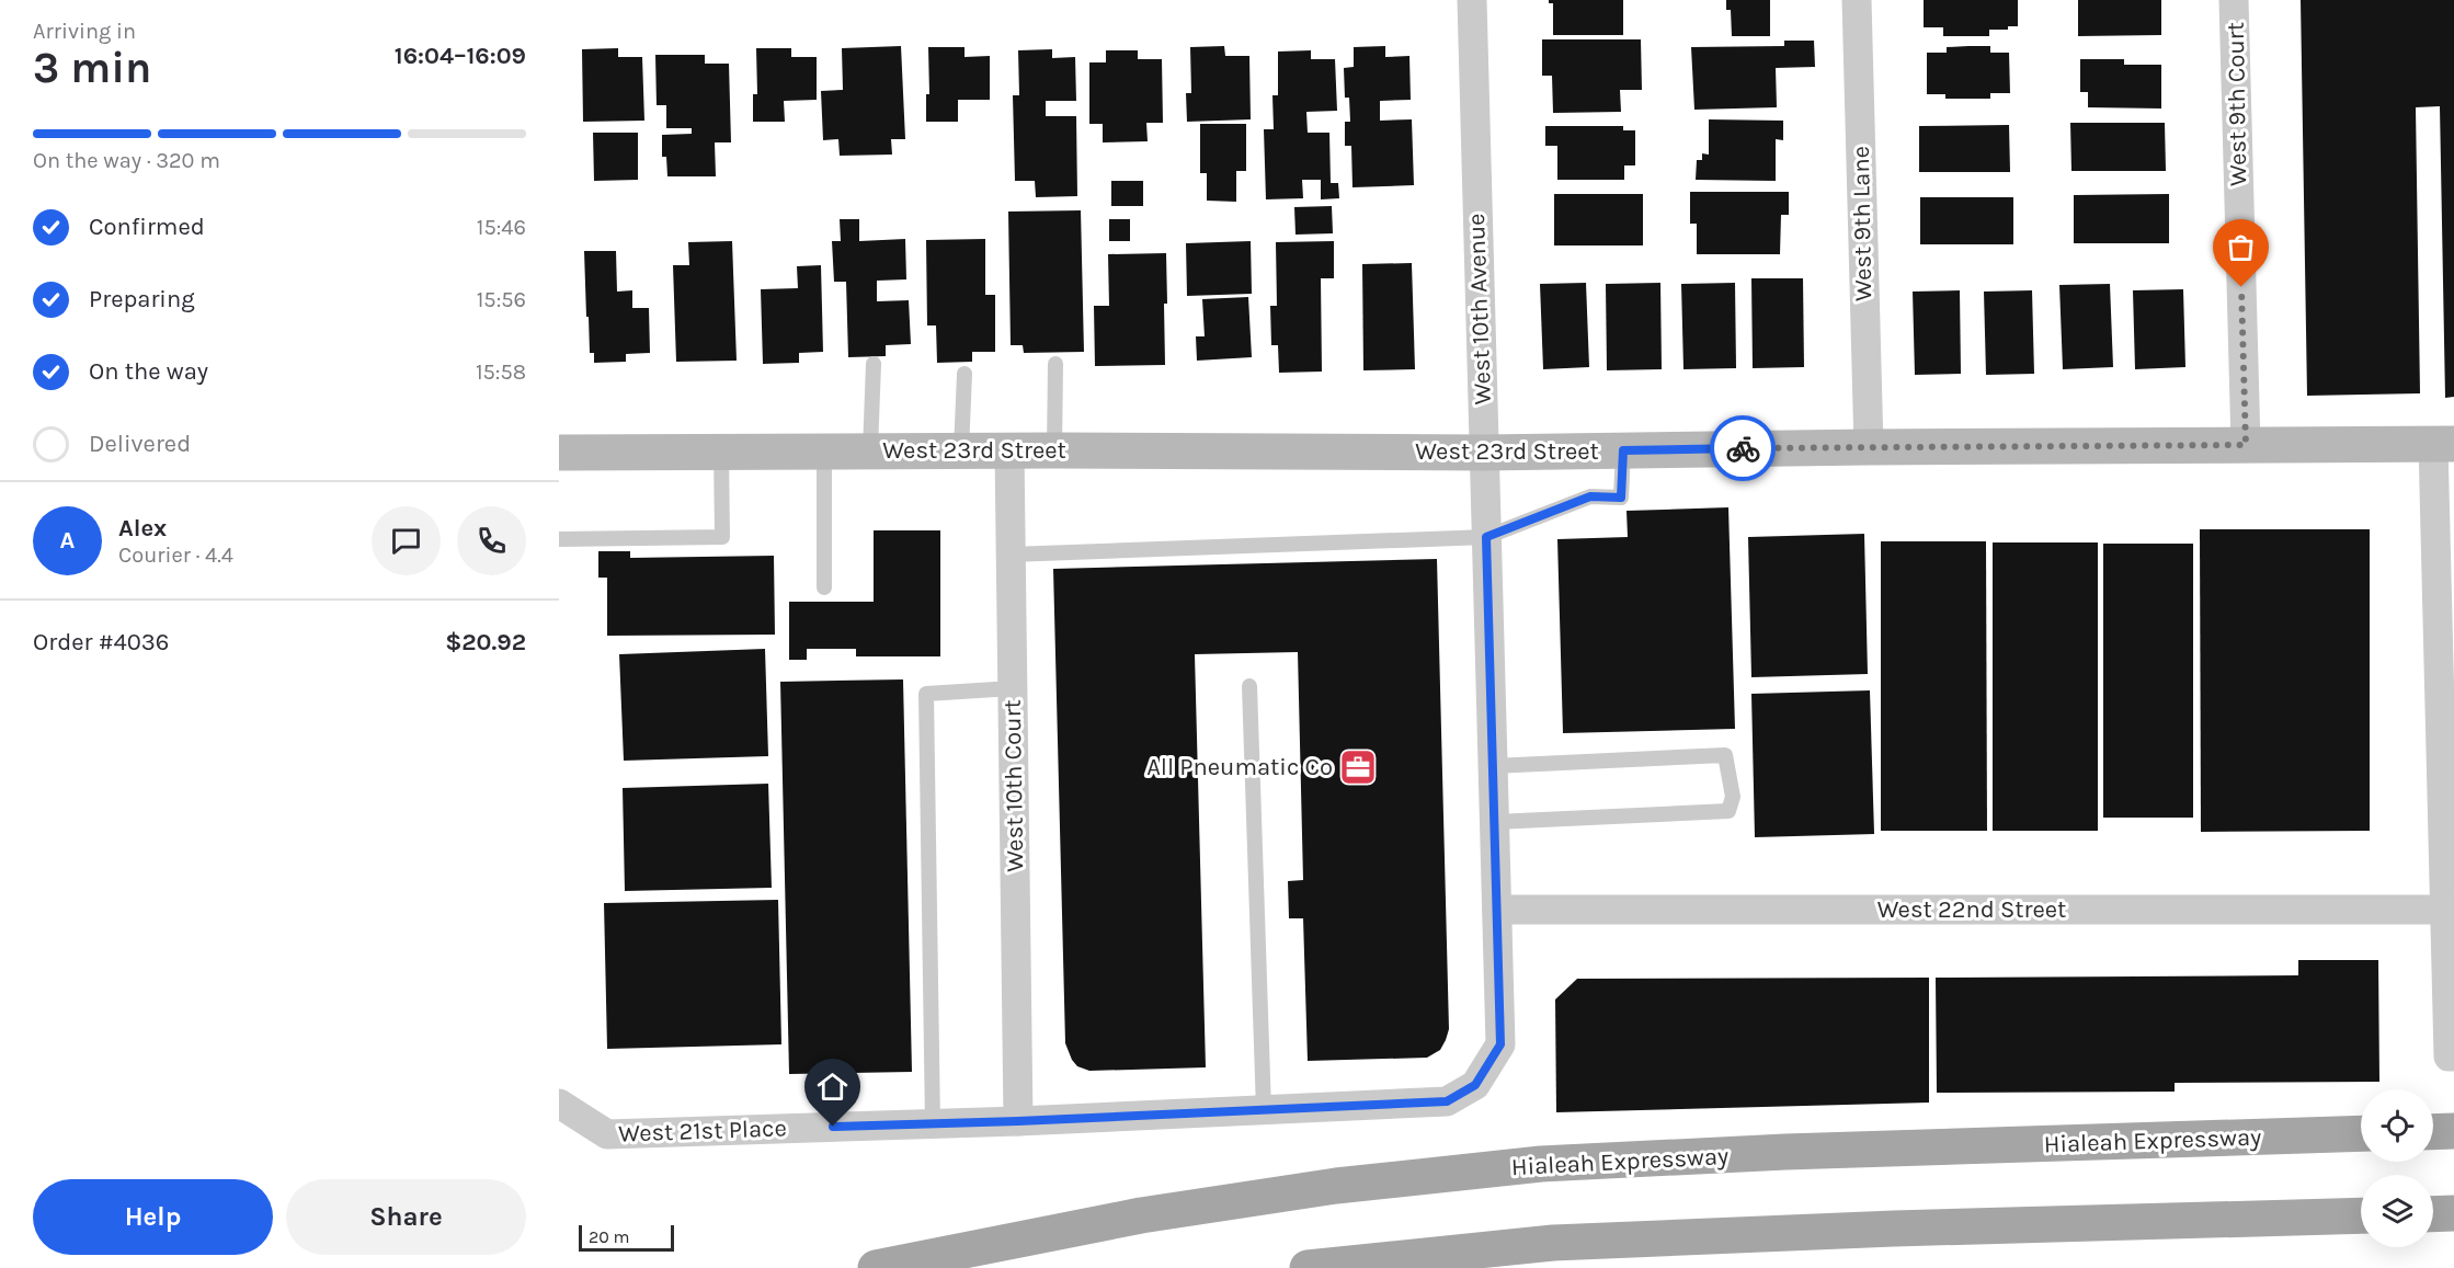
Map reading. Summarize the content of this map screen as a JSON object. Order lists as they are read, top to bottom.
{
  "streets": {
    "main road": ["Hialeah Expressway"],
    "street": [
      "West 9th Court",
      "West 9th Lane",
      "West 10th Avenue",
      "West 23rd Street",
      "West 10th Court",
      "West 22nd Street",
      "West 21st Place"
    ]
  },
  "crossings": [
    ["West 9th Court", "West 23rd Street"],
    ["West 9th Lane", "West 23rd Street"],
    ["West 10th Avenue", "West 23rd Street"],
    ["West 10th Avenue", "West 22nd Street"],
    ["West 10th Avenue", "West 21st Place"],
    ["West 23rd Street", "West 10th Court"],
    ["West 10th Court", "West 21st Place"]
  ],
  "places": {
    "office": ["All Pneumatic Co"]
  },
  "scale_bar": "20 m",
  "page": {
    "heading": ["3 min", "Arriving in", "16:04–16:09"],
    "panel": [
      "Alex",
      "Courier · 4.4",
      "Order #4036",
      "$20.92"
    ],
    "bar": "On the way · 320 m",
    "list": [
      ["Confirmed", "15:46"],
      ["Preparing", "15:56"],
      ["On the way", "15:58"],
      "Delivered"
    ],
    "round": "A",
    "buttons": ["Help", "Share"],
    "scale": "20 m"
  }
}
